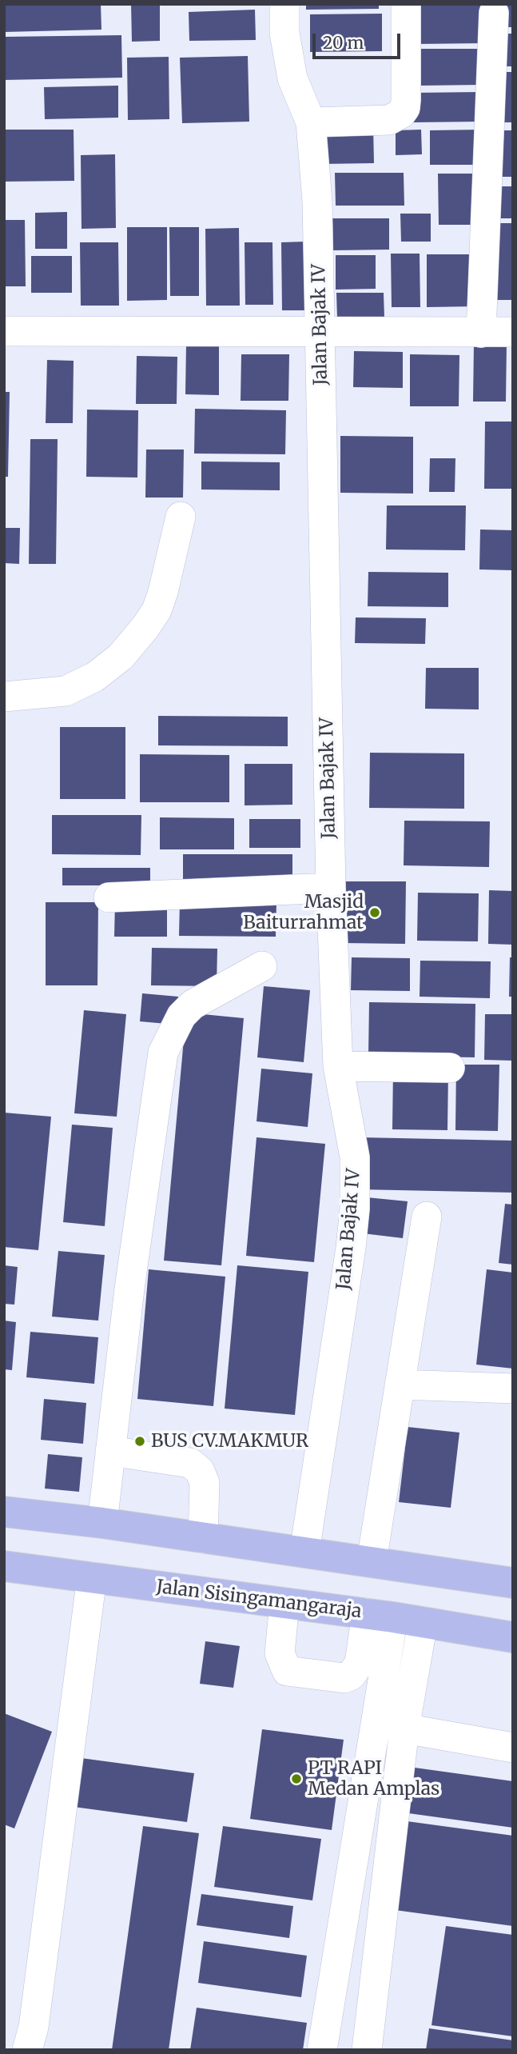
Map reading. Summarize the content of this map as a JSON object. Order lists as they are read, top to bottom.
{
  "streets": {
    "highway": ["Jalan Sisingamangaraja"],
    "street": ["Jalan Bajak IV"]
  },
  "places": ["Masjid Baiturrahmat", "BUS CV.MAKMUR", "PT RAPI Medan Amplas"],
  "scale_bar": "20 m"
}
